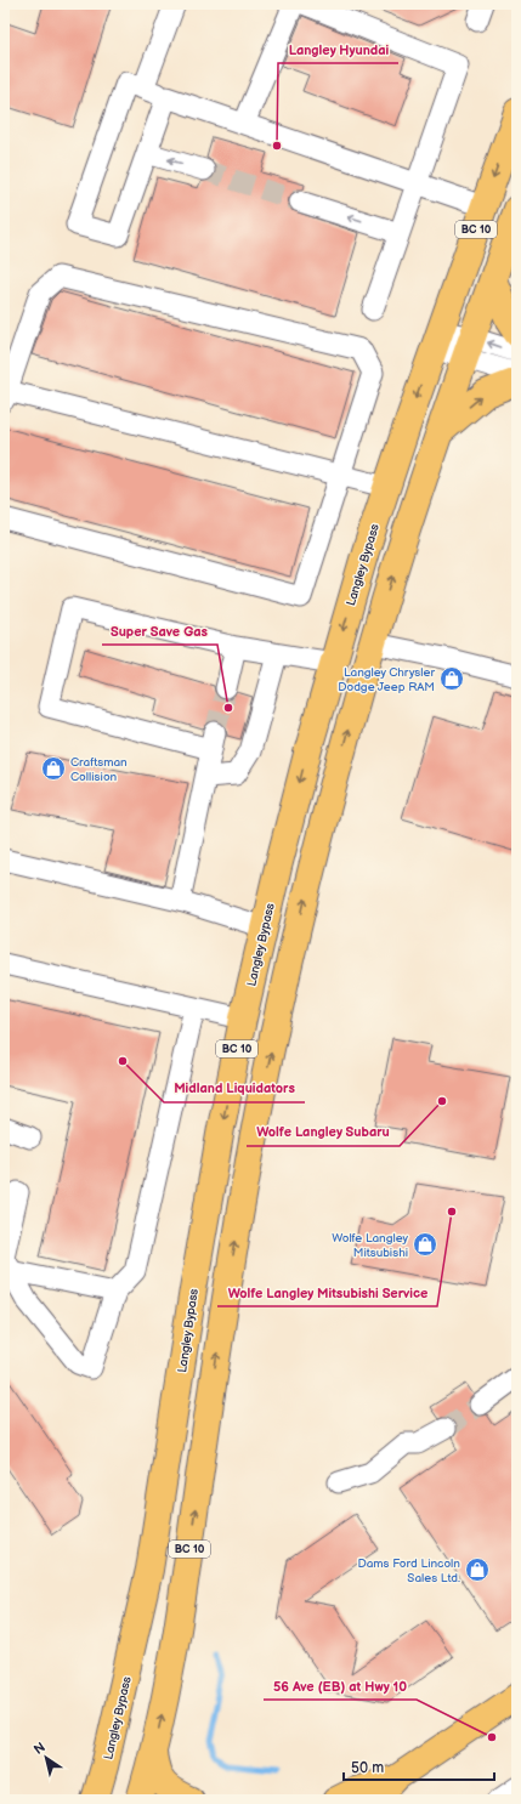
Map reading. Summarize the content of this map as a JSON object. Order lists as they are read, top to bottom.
{
  "streets": {
    "highway": ["BC 10", "Langley Bypass"]
  },
  "places": {
    "other": [
      "Langley Hyundai",
      "Super Save Gas",
      "Midland Liquidators",
      "Wolfe Langley Subaru",
      "Wolfe Langley Mitsubishi Service",
      "56 Ave (EB) at Hwy 10"
    ],
    "shop": [
      "Langley Chrysler Dodge Jeep RAM",
      "Craftsman Collision",
      "Wolfe Langley Mitsubishi",
      "Dams Ford Lincoln Sales Ltd."
    ]
  },
  "scale_bar": "50 m",
  "north": "top left"
}
